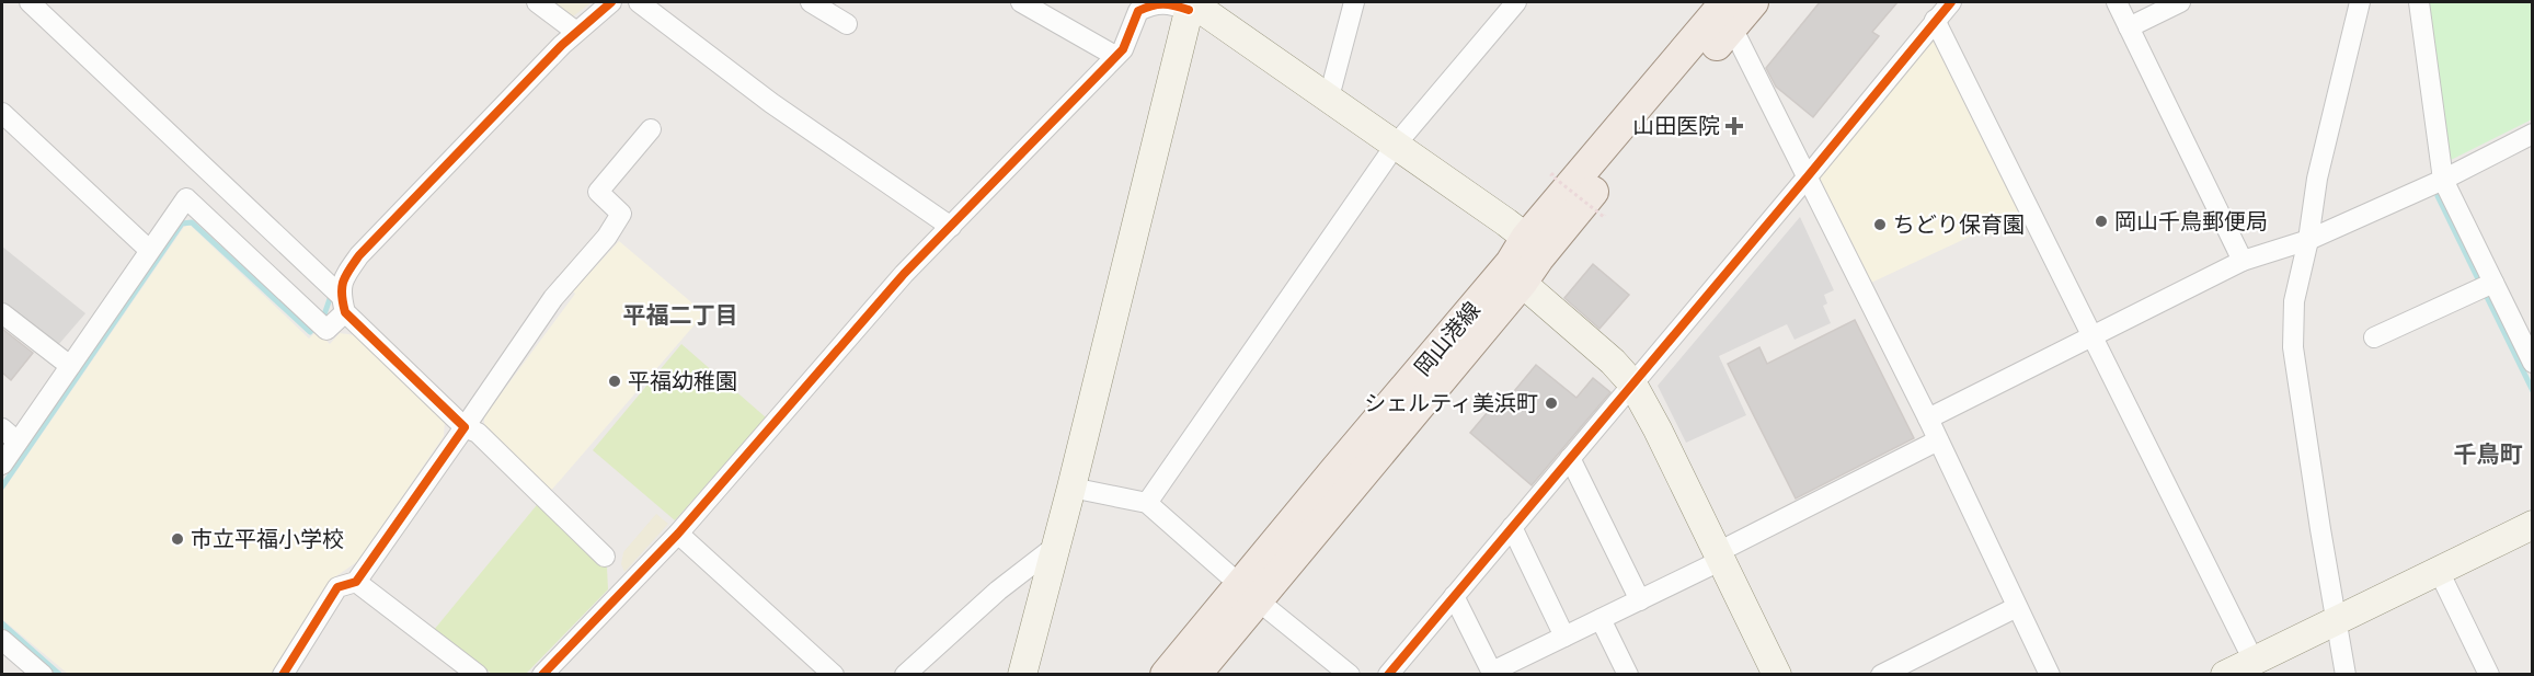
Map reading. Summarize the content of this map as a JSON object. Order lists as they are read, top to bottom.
{
  "streets": {
    "main road": ["岡山港線"]
  },
  "districts": ["平福二丁目", "千鳥町"],
  "places": {
    "health": ["山田医院"],
    "other": [
      "岡山千鳥郵便局",
      "ちどり保育園",
      "平福幼稚園",
      "シェルティ美浜町",
      "市立平福小学校"
    ]
  }
}
